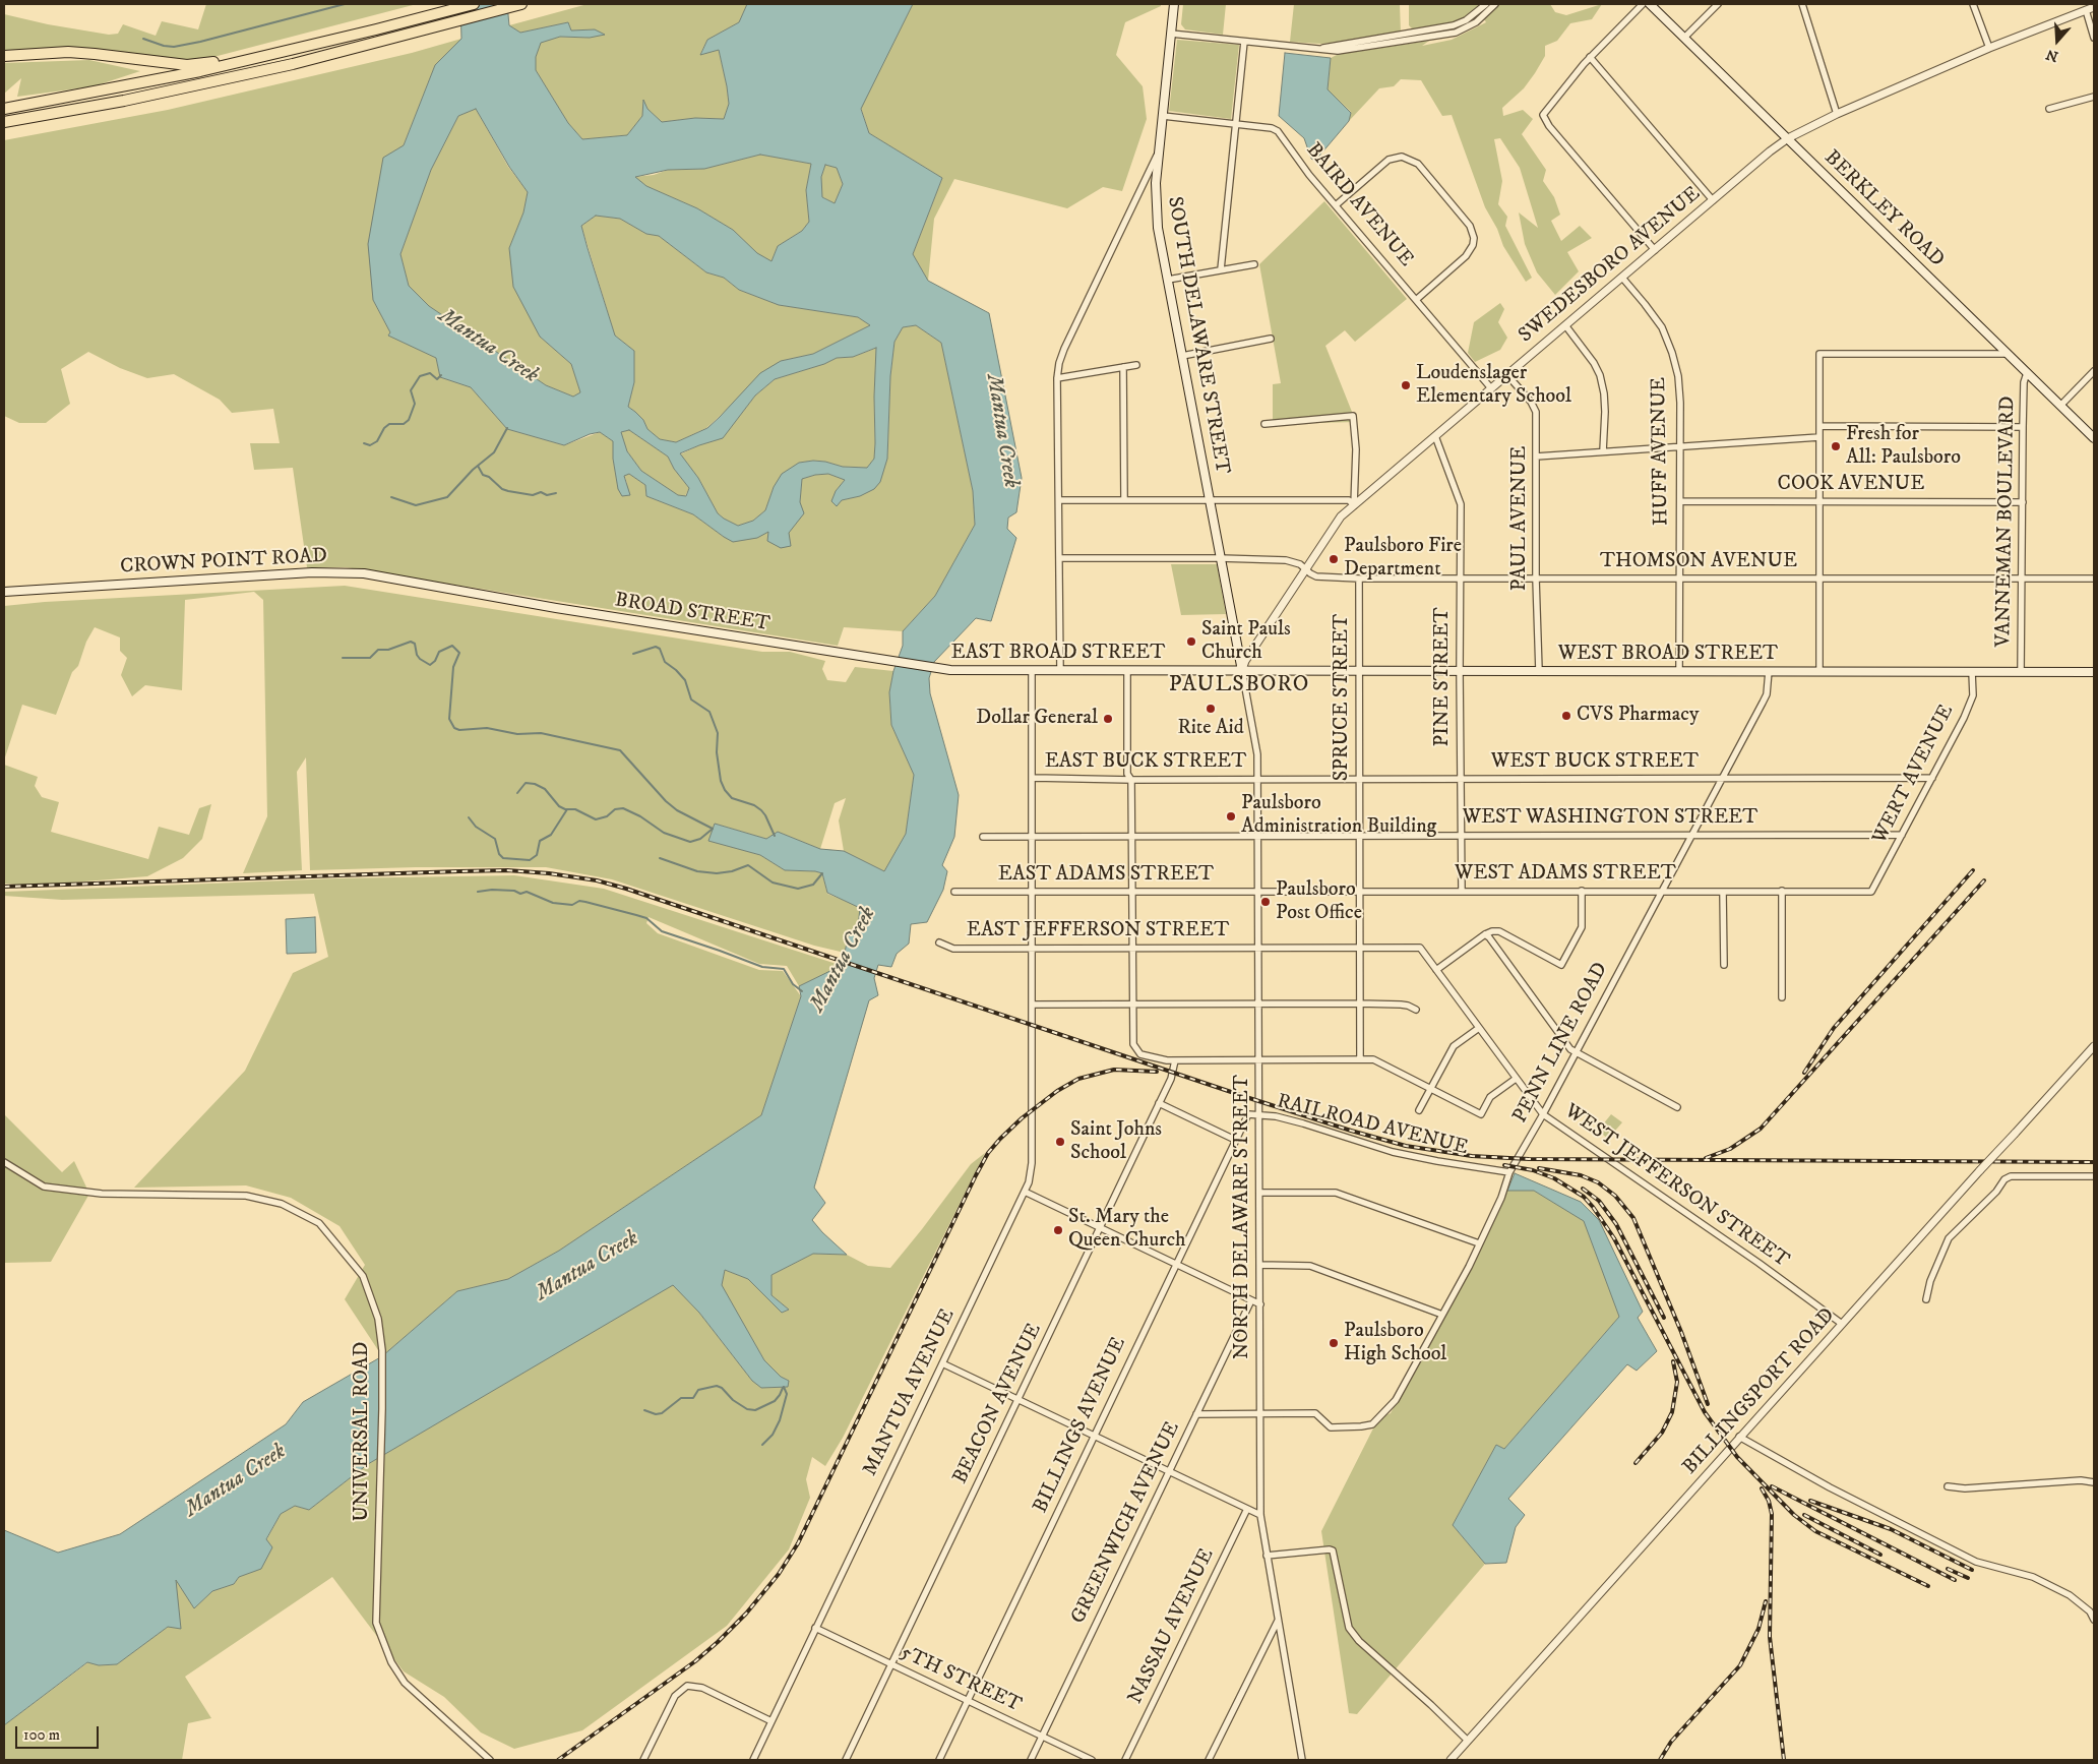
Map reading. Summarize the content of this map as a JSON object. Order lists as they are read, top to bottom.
{
  "streets": {
    "main road": [
      "BERKLEY ROAD",
      "SOUTH DELAWARE STREET",
      "CROWN POINT ROAD",
      "BROAD STREET",
      "EAST BROAD STREET",
      "WEST BROAD STREET"
    ],
    "street": [
      "BAIRD AVENUE",
      "SWEDESBORO AVENUE",
      "HUFF AVENUE",
      "COOK AVENUE",
      "PAUL AVENUE",
      "VANNEMAN BOULEVARD",
      "THOMSON AVENUE",
      "PINE STREET",
      "SPRUCE STREET",
      "EAST BUCK STREET",
      "WEST BUCK STREET",
      "WERT AVENUE",
      "WEST WASHINGTON STREET",
      "WEST ADAMS STREET",
      "EAST ADAMS STREET",
      "EAST JEFFERSON STREET",
      "PENN LINE ROAD",
      "RAILROAD AVENUE",
      "WEST JEFFERSON STREET",
      "NORTH DELAWARE STREET",
      "BILLINGSPORT ROAD",
      "MANTUA AVENUE",
      "BEACON AVENUE",
      "BILLINGS AVENUE",
      "UNIVERSAL ROAD",
      "GREENWICH AVENUE",
      "NASSAU AVENUE",
      "5TH STREET"
    ]
  },
  "crossings": [
    ["BAIRD AVENUE", "SWEDESBORO AVENUE"],
    ["BAIRD AVENUE", "SOUTH DELAWARE STREET"],
    ["BERKLEY ROAD", "SWEDESBORO AVENUE"],
    ["BERKLEY ROAD", "VANNEMAN BOULEVARD"],
    ["SWEDESBORO AVENUE", "SOUTH DELAWARE STREET"],
    ["SWEDESBORO AVENUE", "HUFF AVENUE"],
    ["SWEDESBORO AVENUE", "PAUL AVENUE"],
    ["SWEDESBORO AVENUE", "THOMSON AVENUE"],
    ["SWEDESBORO AVENUE", "EAST BROAD STREET"],
    ["SWEDESBORO AVENUE", "WEST BROAD STREET"],
    ["SWEDESBORO AVENUE", "PINE STREET"],
    ["SWEDESBORO AVENUE", "NORTH DELAWARE STREET"],
    ["SOUTH DELAWARE STREET", "THOMSON AVENUE"],
    ["SOUTH DELAWARE STREET", "EAST BROAD STREET"],
    ["SOUTH DELAWARE STREET", "WEST BROAD STREET"],
    ["SOUTH DELAWARE STREET", "NORTH DELAWARE STREET"],
    ["HUFF AVENUE", "COOK AVENUE"],
    ["HUFF AVENUE", "THOMSON AVENUE"],
    ["HUFF AVENUE", "WEST BROAD STREET"],
    ["COOK AVENUE", "VANNEMAN BOULEVARD"],
    ["PAUL AVENUE", "THOMSON AVENUE"],
    ["PAUL AVENUE", "WEST BROAD STREET"],
    ["VANNEMAN BOULEVARD", "THOMSON AVENUE"],
    ["VANNEMAN BOULEVARD", "WEST BROAD STREET"],
    ["CROWN POINT ROAD", "BROAD STREET"],
    ["THOMSON AVENUE", "PINE STREET"],
    ["THOMSON AVENUE", "SPRUCE STREET"],
    ["BROAD STREET", "EAST BROAD STREET"],
    ["EAST BROAD STREET", "WEST BROAD STREET"],
    ["EAST BROAD STREET", "NORTH DELAWARE STREET"],
    ["EAST BROAD STREET", "MANTUA AVENUE"],
    ["WEST BROAD STREET", "PINE STREET"],
    ["WEST BROAD STREET", "SPRUCE STREET"],
    ["WEST BROAD STREET", "WERT AVENUE"],
    ["WEST BROAD STREET", "PENN LINE ROAD"],
    ["WEST BROAD STREET", "NORTH DELAWARE STREET"],
    ["PINE STREET", "WEST BUCK STREET"],
    ["PINE STREET", "WEST WASHINGTON STREET"],
    ["PINE STREET", "WEST ADAMS STREET"],
    ["SPRUCE STREET", "WEST BUCK STREET"],
    ["SPRUCE STREET", "WEST WASHINGTON STREET"],
    ["SPRUCE STREET", "WEST ADAMS STREET"],
    ["SPRUCE STREET", "WEST JEFFERSON STREET"],
    ["EAST BUCK STREET", "WEST BUCK STREET"],
    ["EAST BUCK STREET", "NORTH DELAWARE STREET"],
    ["EAST BUCK STREET", "MANTUA AVENUE"],
    ["WEST BUCK STREET", "WERT AVENUE"],
    ["WEST BUCK STREET", "PENN LINE ROAD"],
    ["WEST BUCK STREET", "NORTH DELAWARE STREET"],
    ["WERT AVENUE", "WEST WASHINGTON STREET"],
    ["WERT AVENUE", "WEST ADAMS STREET"],
    ["WEST WASHINGTON STREET", "PENN LINE ROAD"],
    ["WEST WASHINGTON STREET", "NORTH DELAWARE STREET"],
    ["WEST WASHINGTON STREET", "MANTUA AVENUE"],
    ["WEST ADAMS STREET", "EAST ADAMS STREET"],
    ["WEST ADAMS STREET", "PENN LINE ROAD"],
    ["WEST ADAMS STREET", "NORTH DELAWARE STREET"],
    ["EAST ADAMS STREET", "NORTH DELAWARE STREET"],
    ["EAST ADAMS STREET", "MANTUA AVENUE"],
    ["EAST JEFFERSON STREET", "WEST JEFFERSON STREET"],
    ["EAST JEFFERSON STREET", "NORTH DELAWARE STREET"],
    ["EAST JEFFERSON STREET", "MANTUA AVENUE"],
    ["PENN LINE ROAD", "RAILROAD AVENUE"],
    ["PENN LINE ROAD", "WEST JEFFERSON STREET"],
    ["PENN LINE ROAD", "NORTH DELAWARE STREET"],
    ["RAILROAD AVENUE", "NORTH DELAWARE STREET"],
    ["RAILROAD AVENUE", "BILLINGS AVENUE"],
    ["WEST JEFFERSON STREET", "NORTH DELAWARE STREET"],
    ["WEST JEFFERSON STREET", "BILLINGSPORT ROAD"],
    ["NORTH DELAWARE STREET", "BILLINGS AVENUE"],
    ["MANTUA AVENUE", "5TH STREET"],
    ["BEACON AVENUE", "5TH STREET"],
    ["BILLINGS AVENUE", "5TH STREET"],
    ["GREENWICH AVENUE", "5TH STREET"]
  ],
  "districts": ["PAULSBORO"],
  "water": ["Mantua Creek"],
  "places": [
    "Loudenslager Elementary School",
    "Fresh for All: Paulsboro",
    "Paulsboro Fire Department",
    "Saint Pauls Church",
    "Rite Aid",
    "CVS Pharmacy",
    "Dollar General",
    "Paulsboro Administration Building",
    "Paulsboro Post Office",
    "Saint Johns School",
    "St. Mary the Queen Church",
    "Paulsboro High School"
  ],
  "scale_bar": "100 m",
  "north": "bottom"
}
